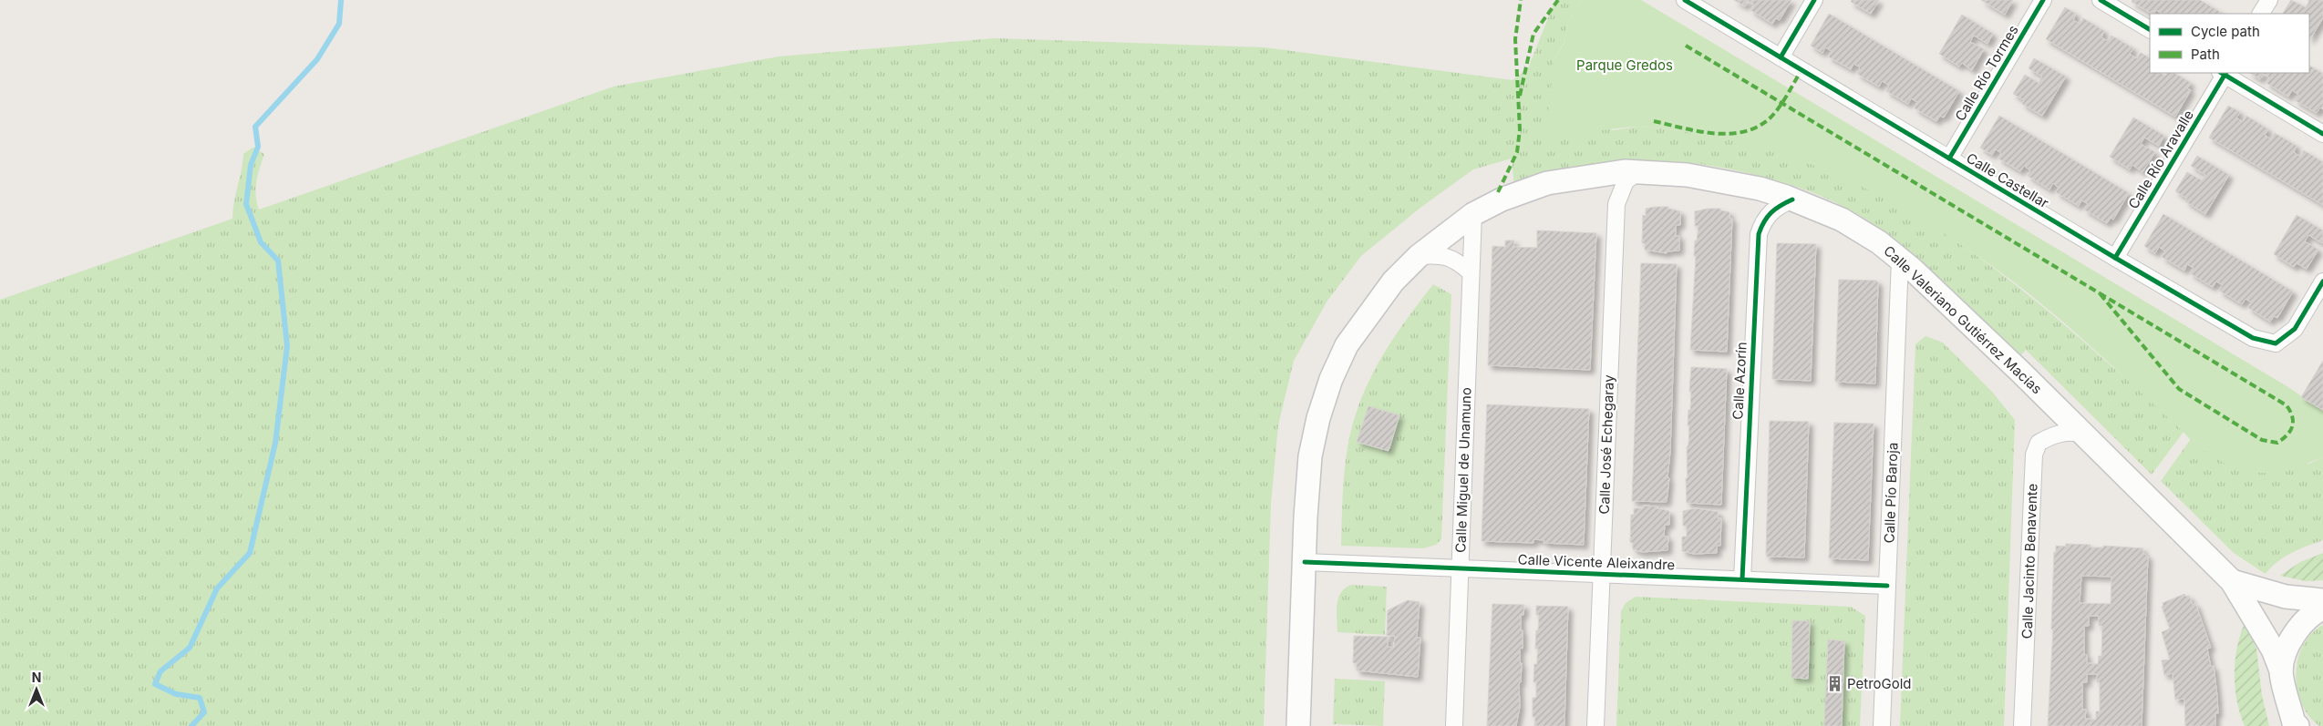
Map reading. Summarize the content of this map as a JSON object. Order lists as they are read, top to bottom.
{
  "streets": {
    "main road": ["Calle Valeriano Gutiérrez Macías"],
    "street": [
      "Calle Río Tormes",
      "Calle Río Aravalle",
      "Calle Castellar",
      "Calle Azorín",
      "Calle José Echegaray",
      "Calle Miguel de Unamuno",
      "Calle Pío Baroja",
      "Calle Jacinto Benavente",
      "Calle Vicente Aleixandre"
    ]
  },
  "crossings": [
    ["Calle Río Tormes", "Calle Castellar"],
    ["Calle Río Aravalle", "Calle Castellar"],
    ["Calle Valeriano Gutiérrez Macías", "Calle Azorín"],
    ["Calle Valeriano Gutiérrez Macías", "Calle José Echegaray"],
    ["Calle Valeriano Gutiérrez Macías", "Calle Miguel de Unamuno"],
    ["Calle Valeriano Gutiérrez Macías", "Calle Pío Baroja"],
    ["Calle Valeriano Gutiérrez Macías", "Calle Jacinto Benavente"],
    ["Calle Valeriano Gutiérrez Macías", "Calle Vicente Aleixandre"],
    ["Calle Azorín", "Calle Vicente Aleixandre"],
    ["Calle José Echegaray", "Calle Vicente Aleixandre"],
    ["Calle Miguel de Unamuno", "Calle Vicente Aleixandre"],
    ["Calle Pío Baroja", "Calle Vicente Aleixandre"]
  ],
  "parks": ["Parque Gredos"],
  "places": {
    "building": ["PetroGold"]
  },
  "legend": ["Cycle path", "Path"],
  "north": "top"
}
